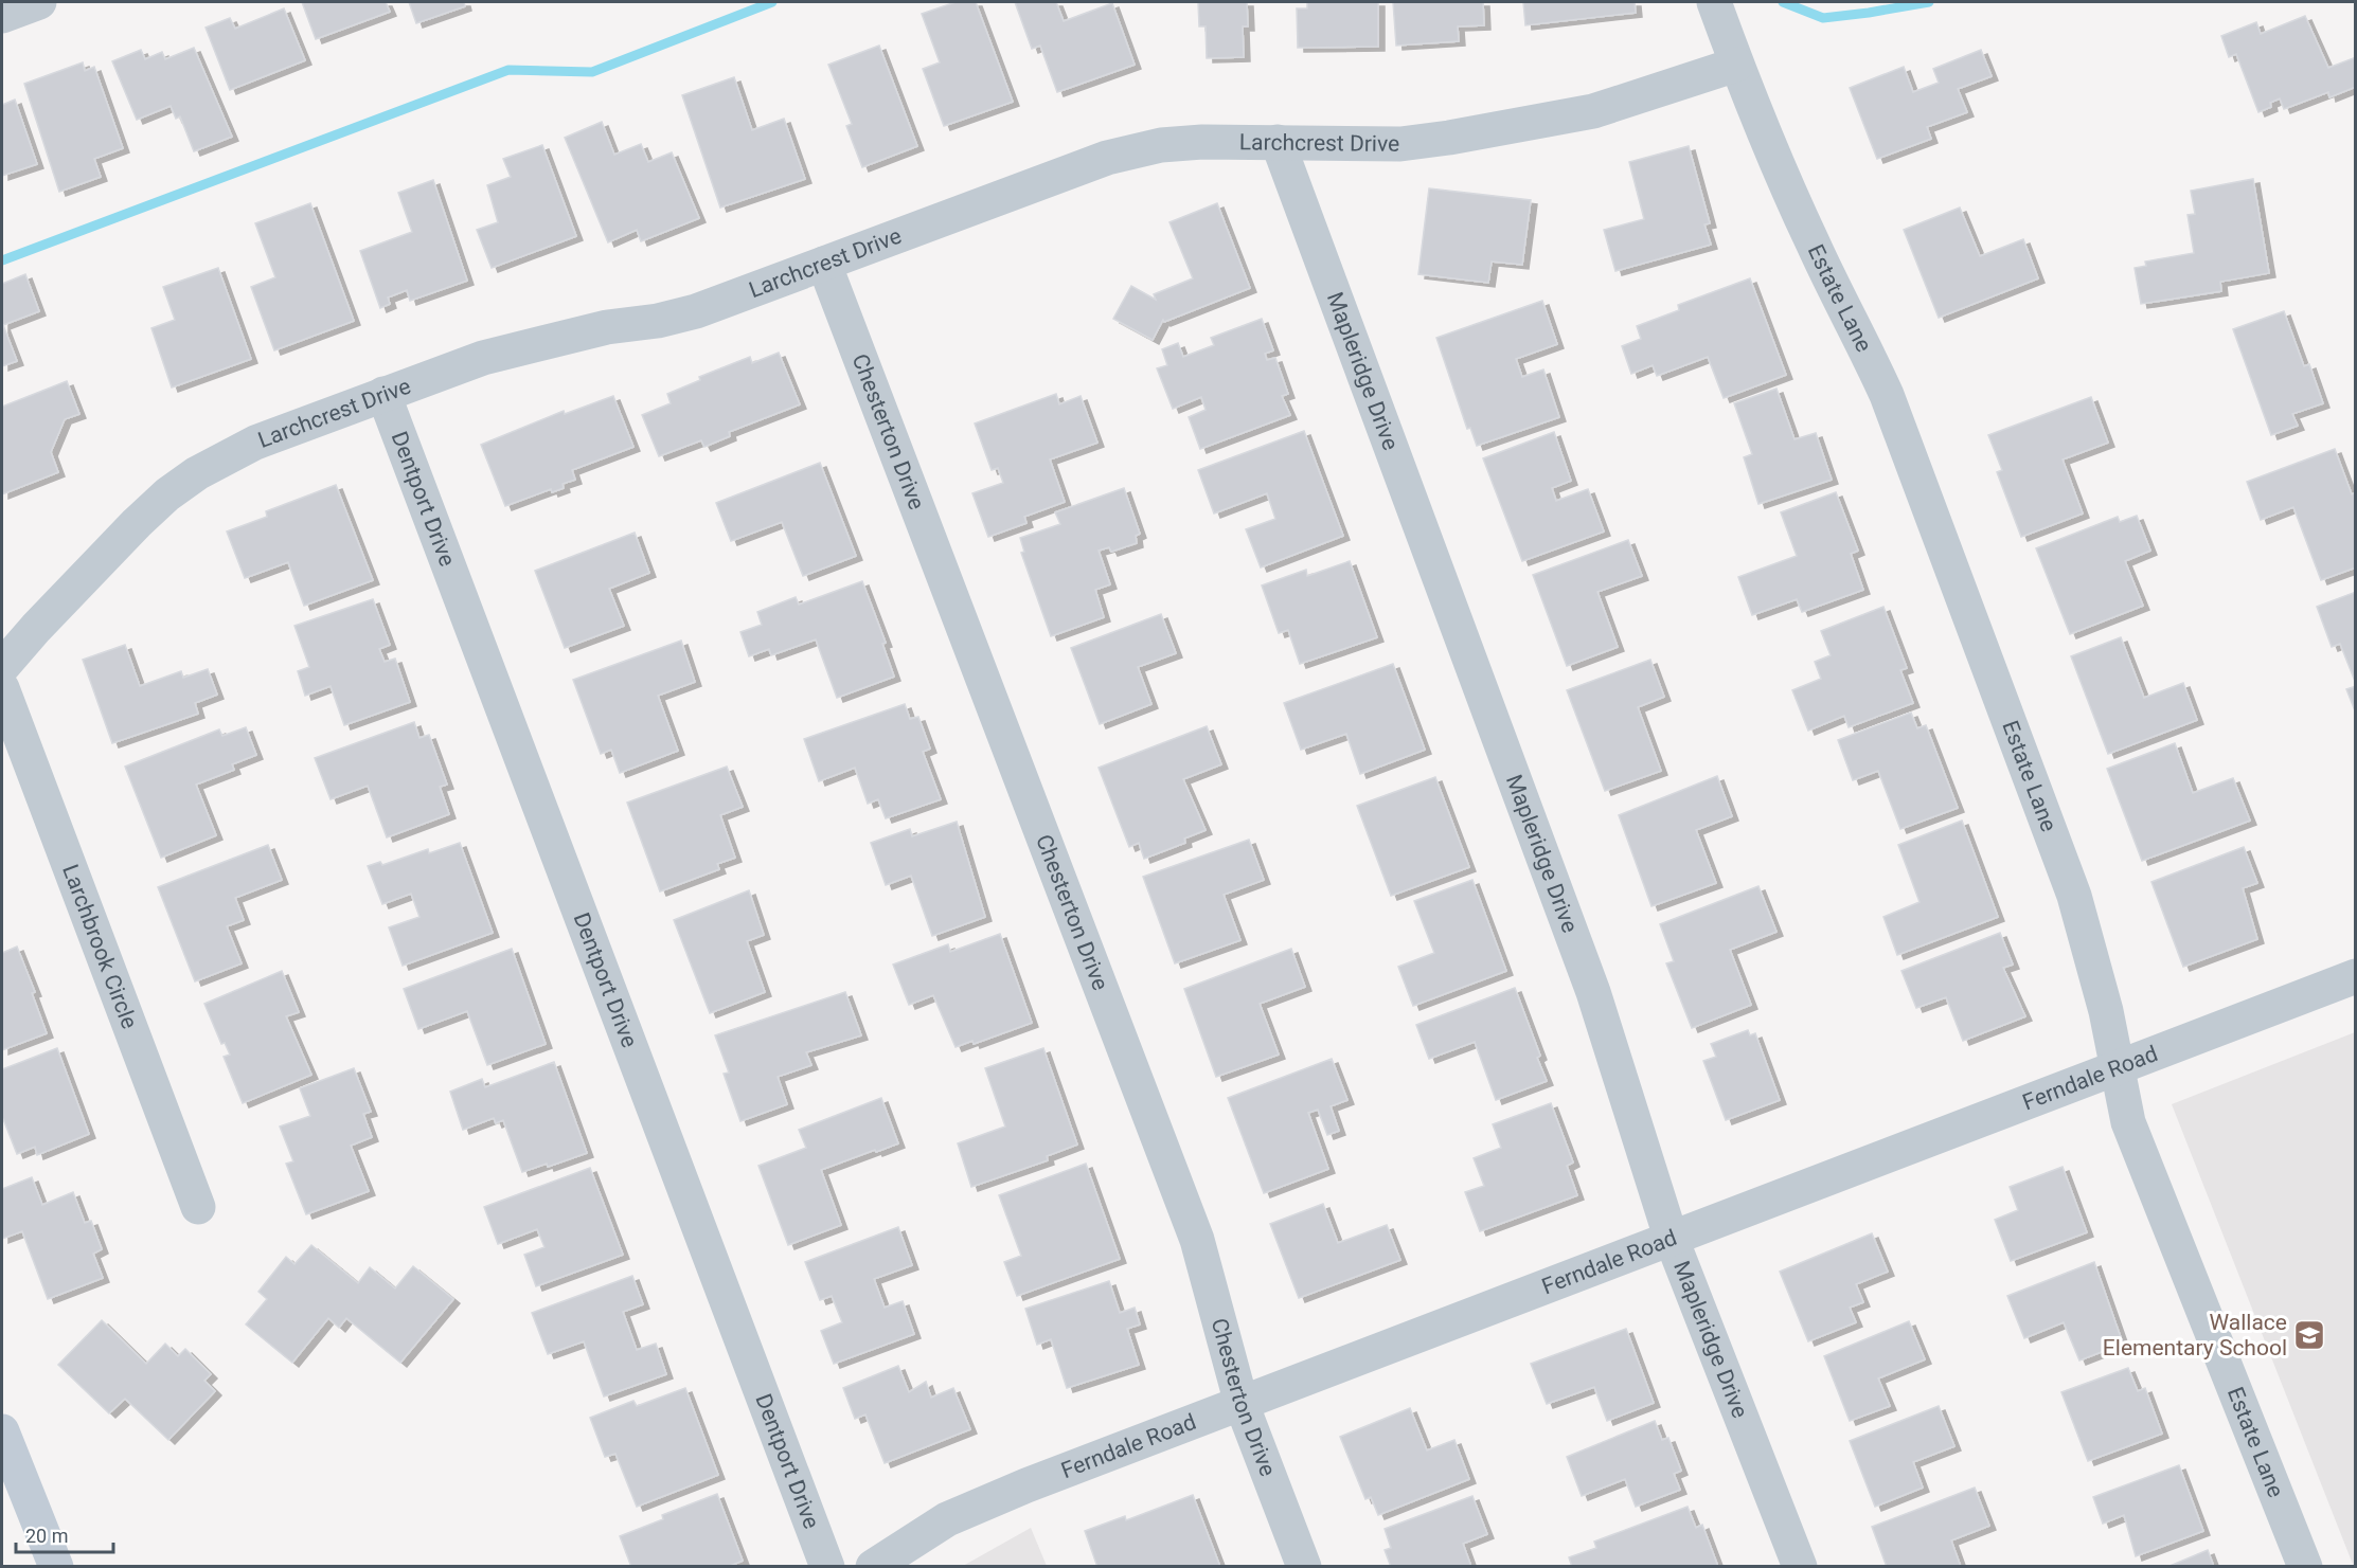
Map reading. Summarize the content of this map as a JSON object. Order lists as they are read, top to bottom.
{
  "streets": {
    "street": [
      "Larchcrest Drive",
      "Estate Lane",
      "Mapleridge Drive",
      "Chesterton Drive",
      "Dentport Drive",
      "Larchbrook Circle",
      "Ferndale Road"
    ]
  },
  "crossings": [
    ["Larchcrest Drive", "Estate Lane"],
    ["Larchcrest Drive", "Mapleridge Drive"],
    ["Larchcrest Drive", "Chesterton Drive"],
    ["Larchcrest Drive", "Dentport Drive"],
    ["Estate Lane", "Ferndale Road"],
    ["Mapleridge Drive", "Ferndale Road"],
    ["Chesterton Drive", "Ferndale Road"]
  ],
  "places": {
    "school or university": ["Wallace Elementary School"]
  },
  "scale_bar": "20 m"
}
